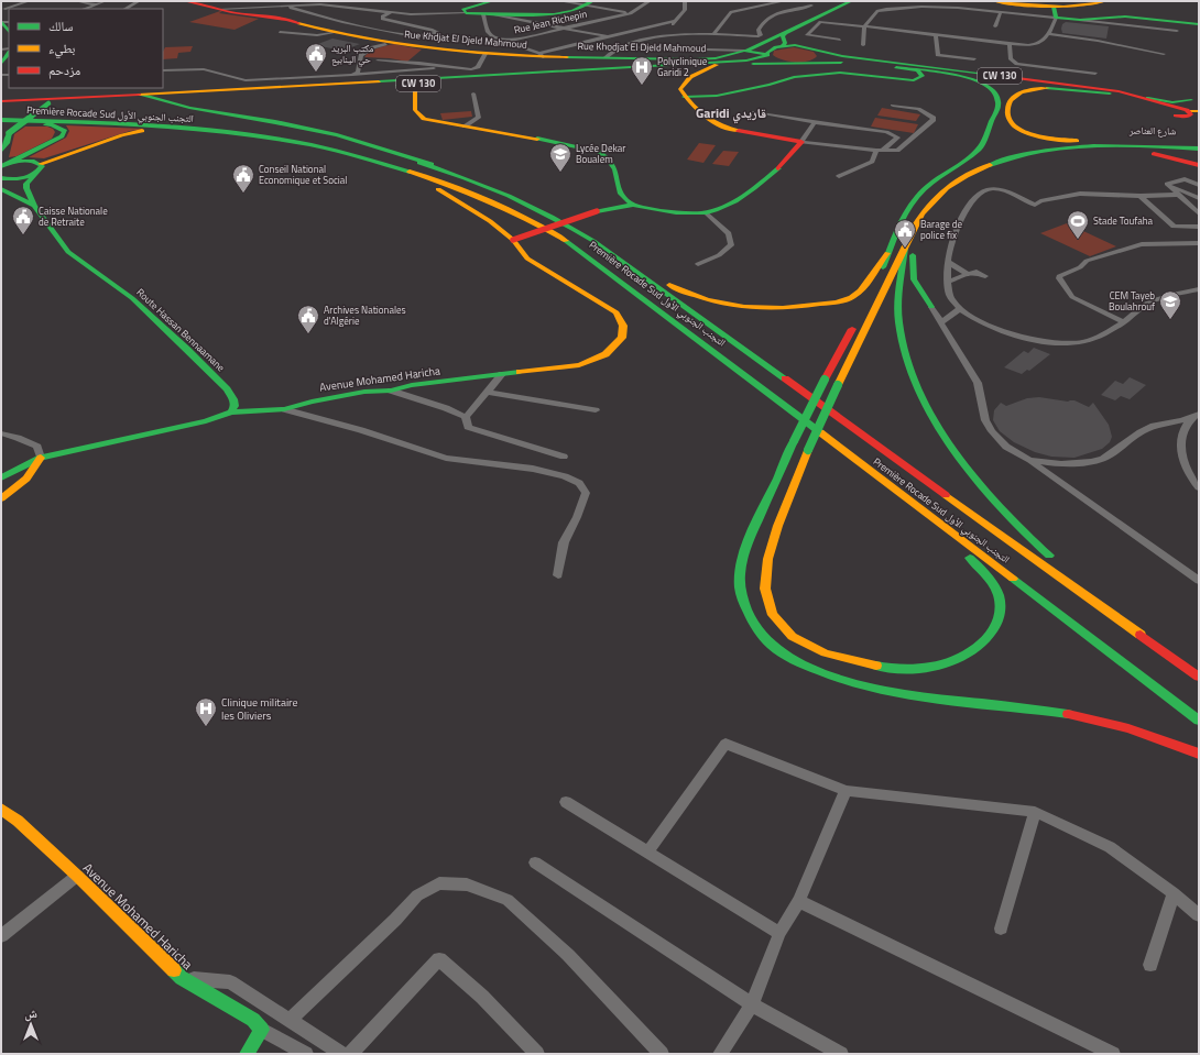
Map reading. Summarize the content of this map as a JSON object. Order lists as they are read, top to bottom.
{
  "streets": {
    "main road": [
      "Rue Khdjat El Djeld Mahmoud",
      "Rue Khodjat El Djeld Mahmoud",
      "CW 130",
      "Première Rocade Sud التجنب الجنوبي الأول",
      "شارع العناصر",
      "Route Hassan Bennaamane",
      "Avenue Mohamed Haricha"
    ],
    "street": ["Rue Jean Richepin"]
  },
  "crossings": [
    ["Rue Khdjat El Djeld Mahmoud", "Rue Khodjat El Djeld Mahmoud"],
    ["Rue Khodjat El Djeld Mahmoud", "CW 130"],
    ["Première Rocade Sud التجنب الجنوبي الأول", "Avenue Mohamed Haricha"],
    ["Route Hassan Bennaamane", "Avenue Mohamed Haricha"]
  ],
  "districts": ["Garidi قاريدي"],
  "places": {
    "public building": [
      "مكتب البريد حي الينابيع",
      "Conseil National Economique et Social",
      "Caisse Nationale de Retraite",
      "Barage de police fix",
      "Archives Nationales d'Algérie"
    ],
    "hospital": ["Polyclinique Garidi 2", "Clinique militaire les Oliviers"],
    "school or university": ["Lycée Dekar Boualem", "CEM Tayeb Boulahrouf"],
    "sports": ["Stade Toufaha"]
  },
  "legend": ["سالك", "بطيء", "مزدحم"],
  "north": "top"
}
